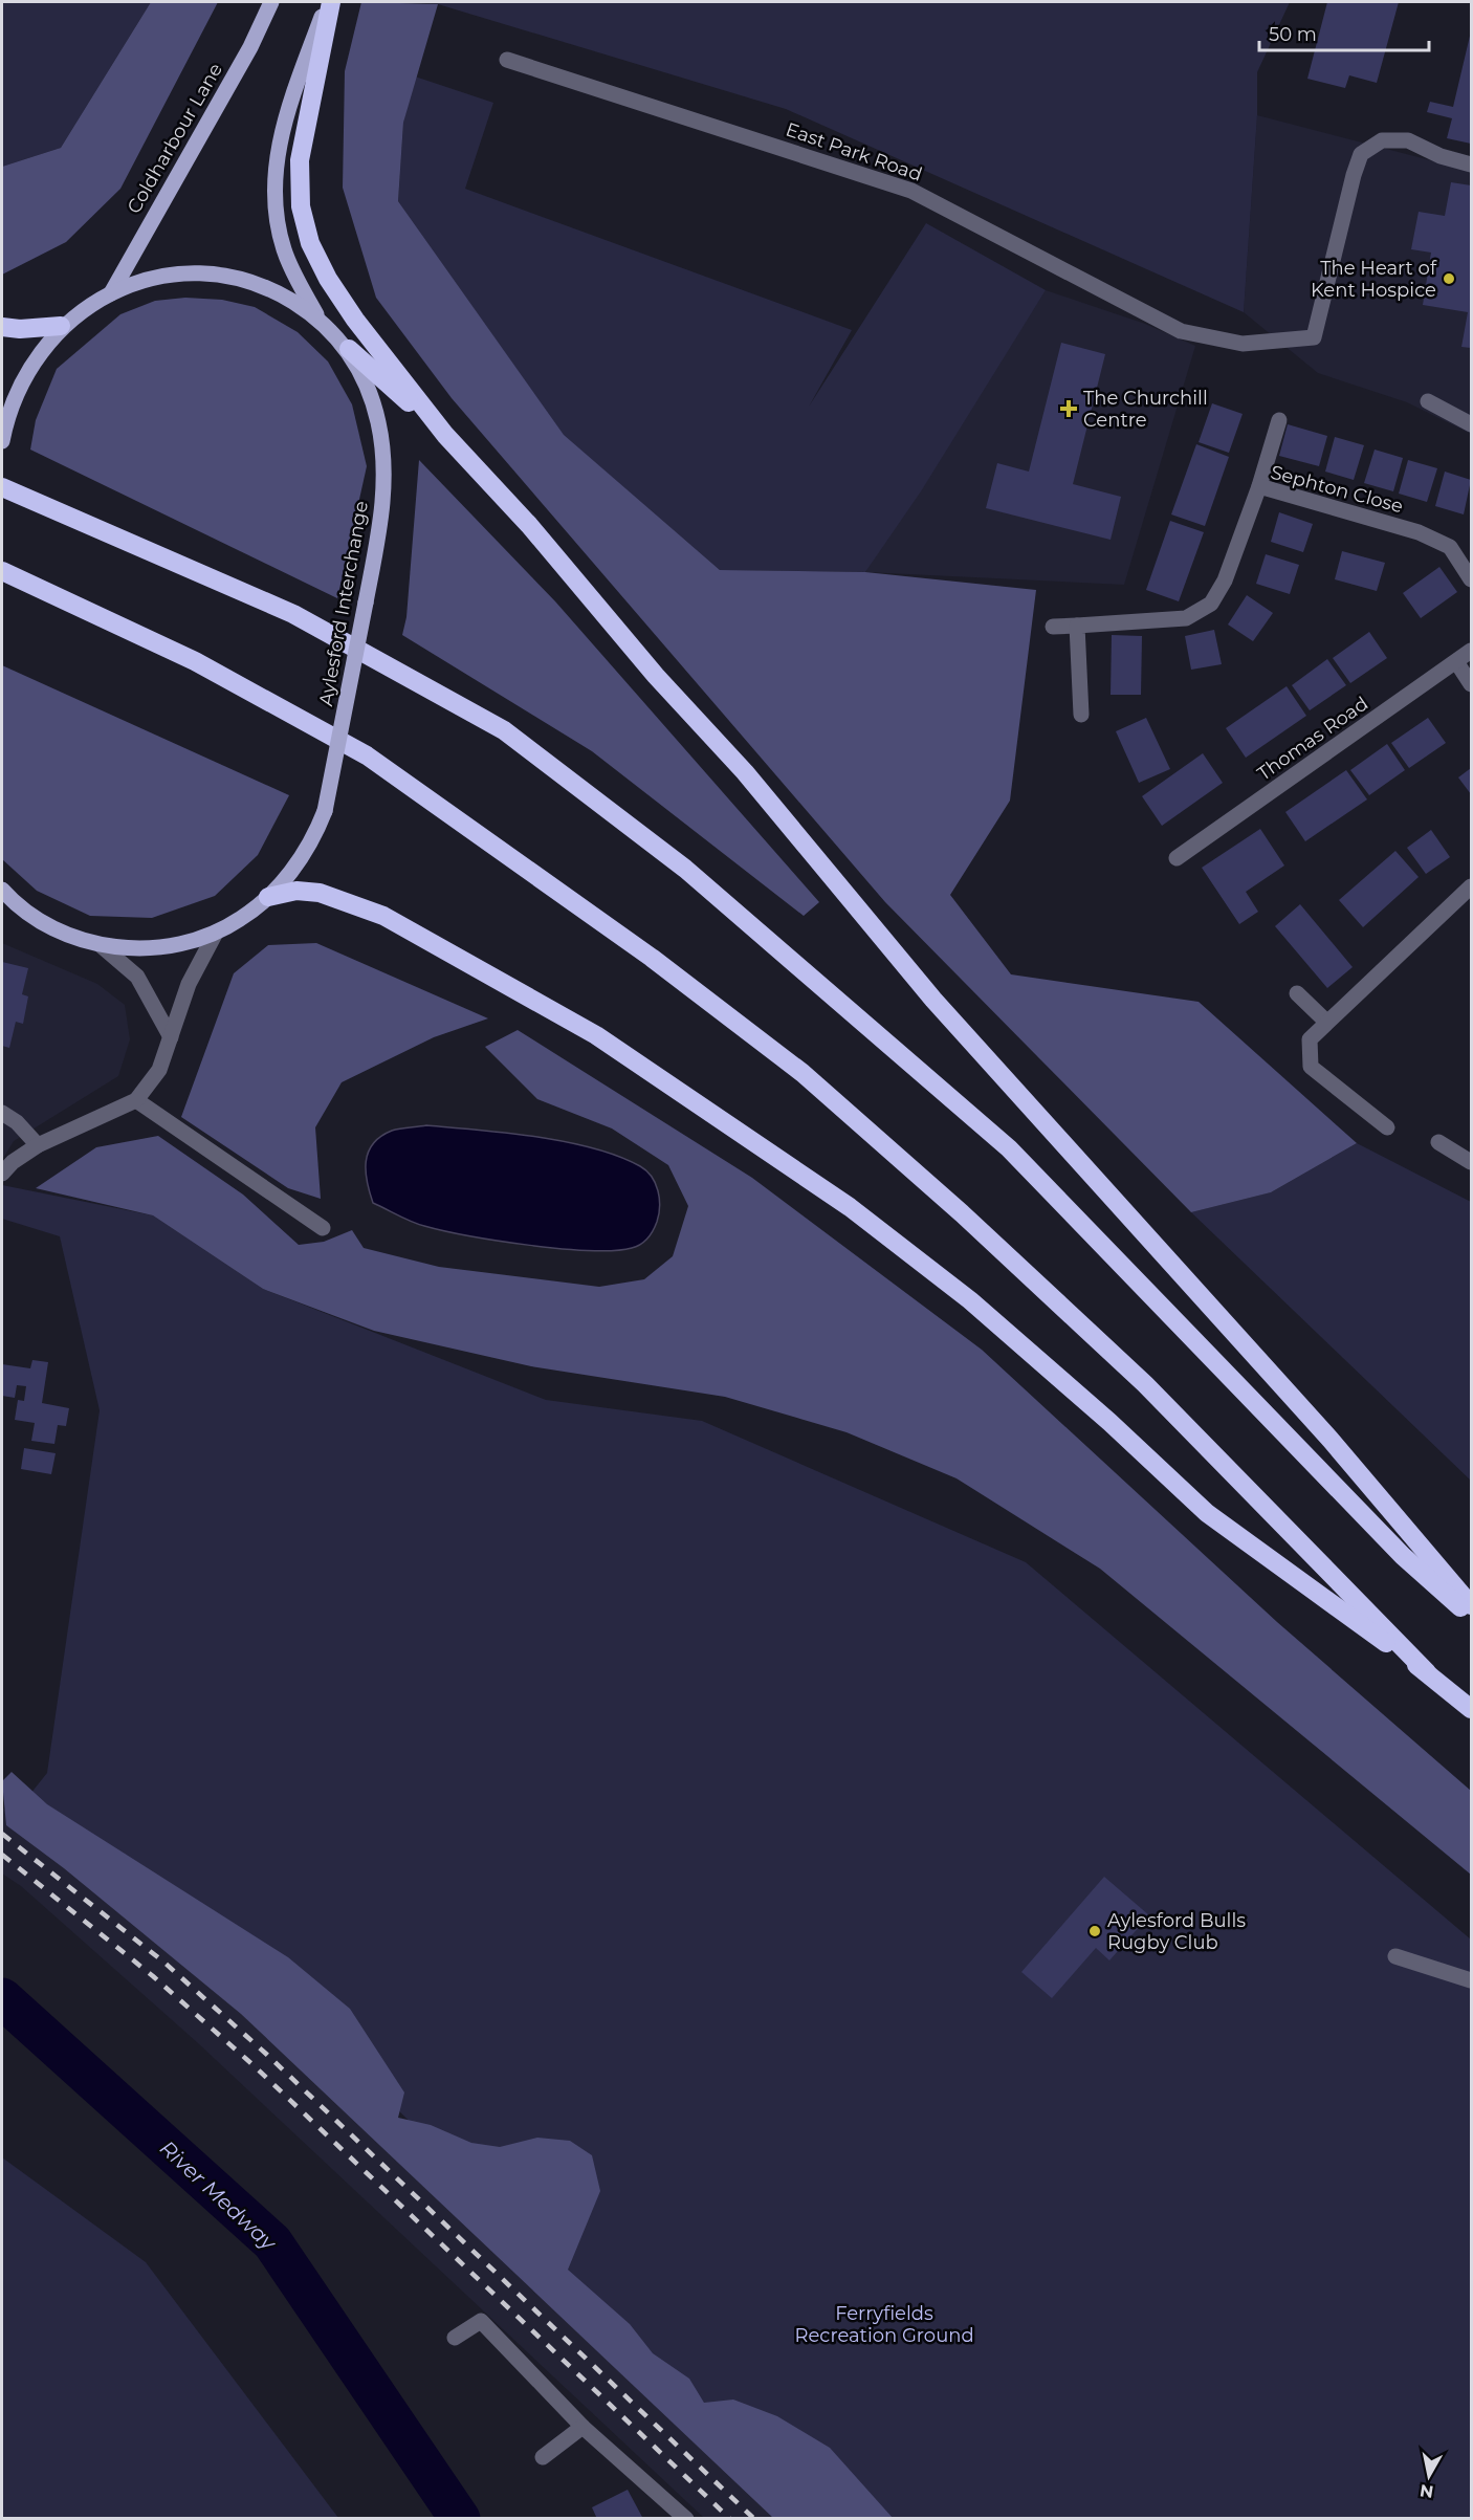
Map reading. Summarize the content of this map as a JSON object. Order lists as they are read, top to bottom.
{
  "streets": {
    "main road": ["Coldharbour Lane", "Aylesford Interchange"],
    "street": ["East Park Road", "Sephton Close", "Thomas Road"]
  },
  "crossings": [
    ["Coldharbour Lane", "Aylesford Interchange"]
  ],
  "water": ["River Medway"],
  "parks": ["Ferryfields Recreation Ground"],
  "places": {
    "other": ["The Heart of Kent Hospice", "Aylesford Bulls Rugby Club"],
    "health": ["The Churchill Centre"]
  },
  "scale_bar": "50 m",
  "north": "bottom"
}
